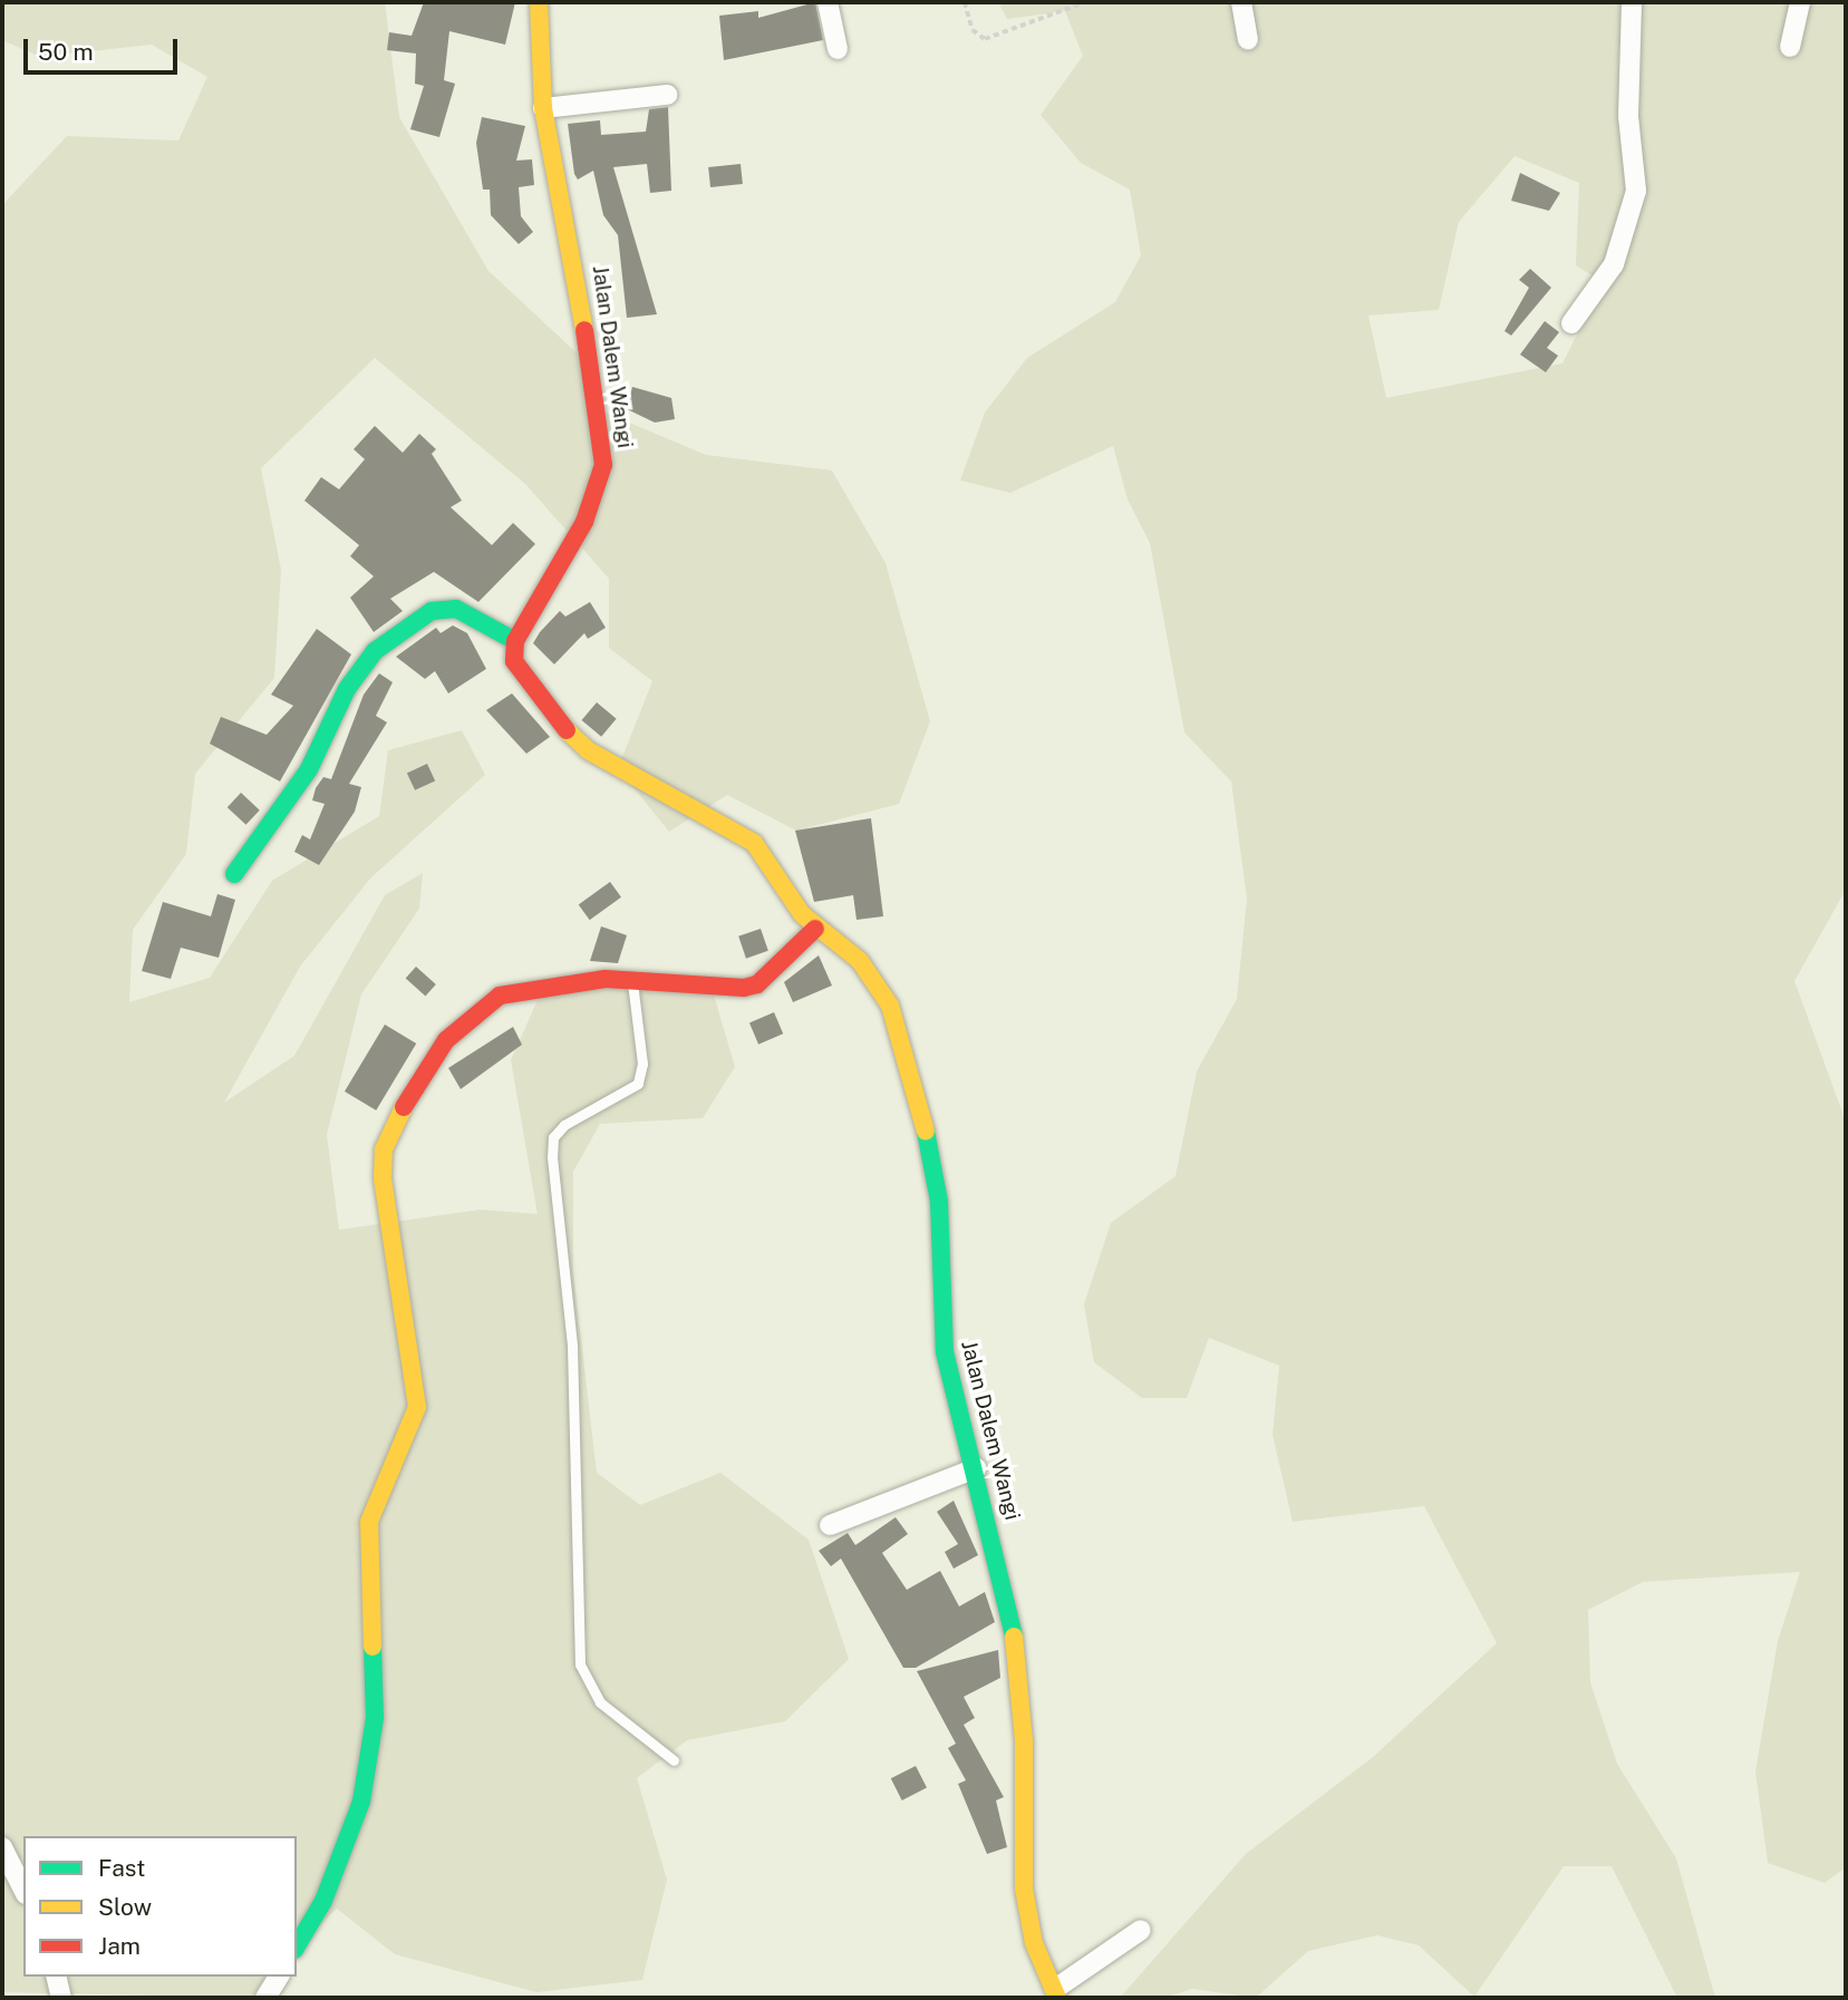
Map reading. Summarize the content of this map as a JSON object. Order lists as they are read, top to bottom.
{
  "streets": {
    "street": ["Jalan Dalem Wangi"]
  },
  "legend": ["Fast", "Slow", "Jam"],
  "scale_bar": "50 m"
}
